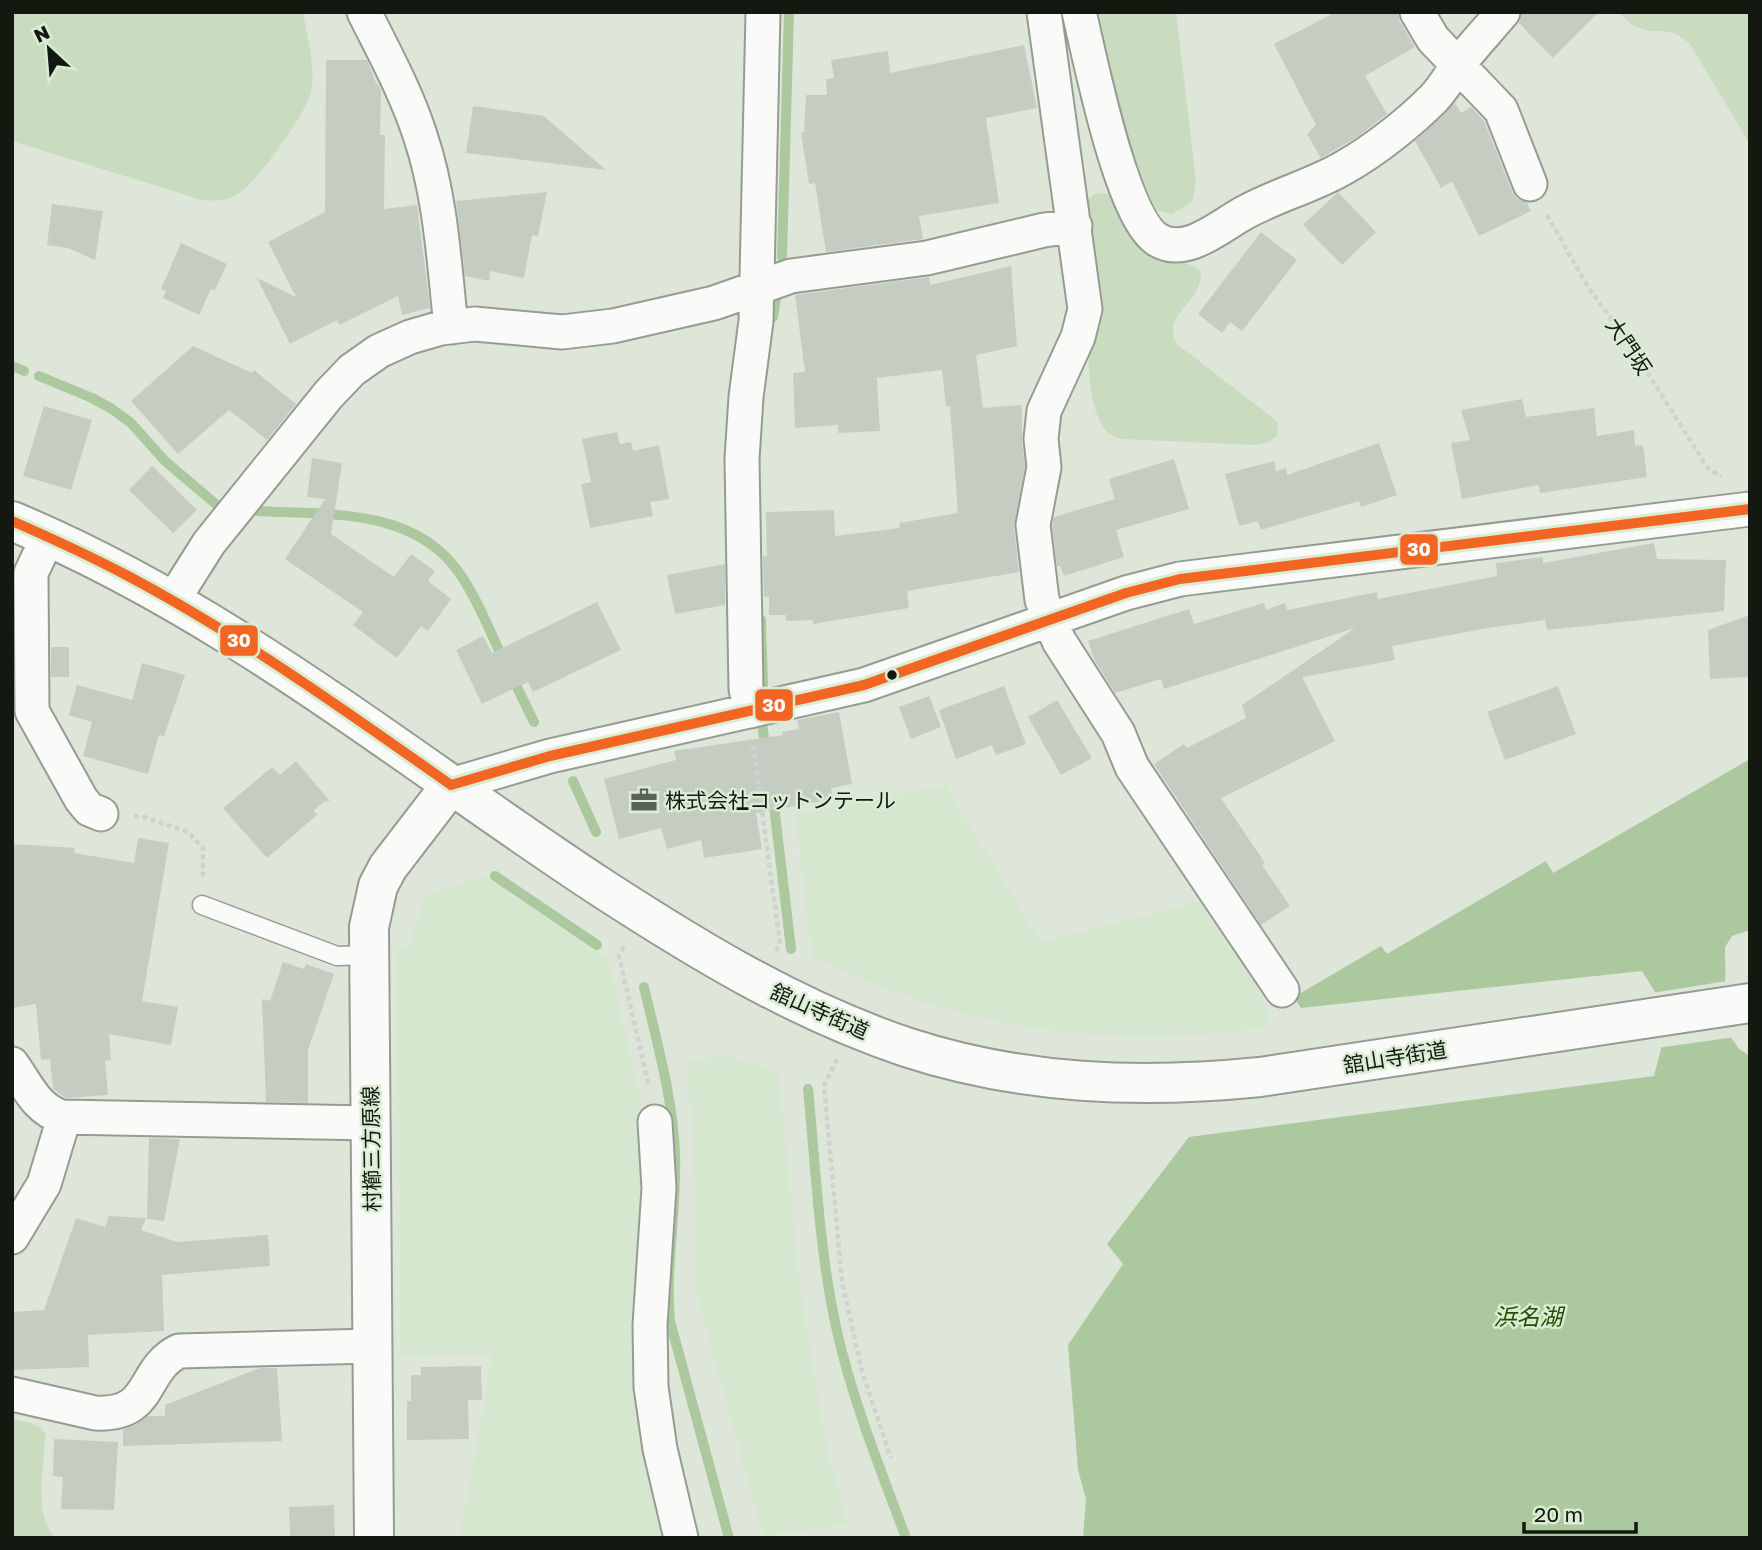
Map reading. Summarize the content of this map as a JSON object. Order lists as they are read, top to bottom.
{
  "streets": {
    "main road": ["舘山寺街道", "村櫛三方原線"],
    "path": ["大門坂"]
  },
  "crossings": [
    ["舘山寺街道", "村櫛三方原線"]
  ],
  "water": ["浜名湖"],
  "places": {
    "office": ["株式会社コットンテール"]
  },
  "lines": ["transit line 30"],
  "scale_bar": "20 m",
  "north": "top left"
}
